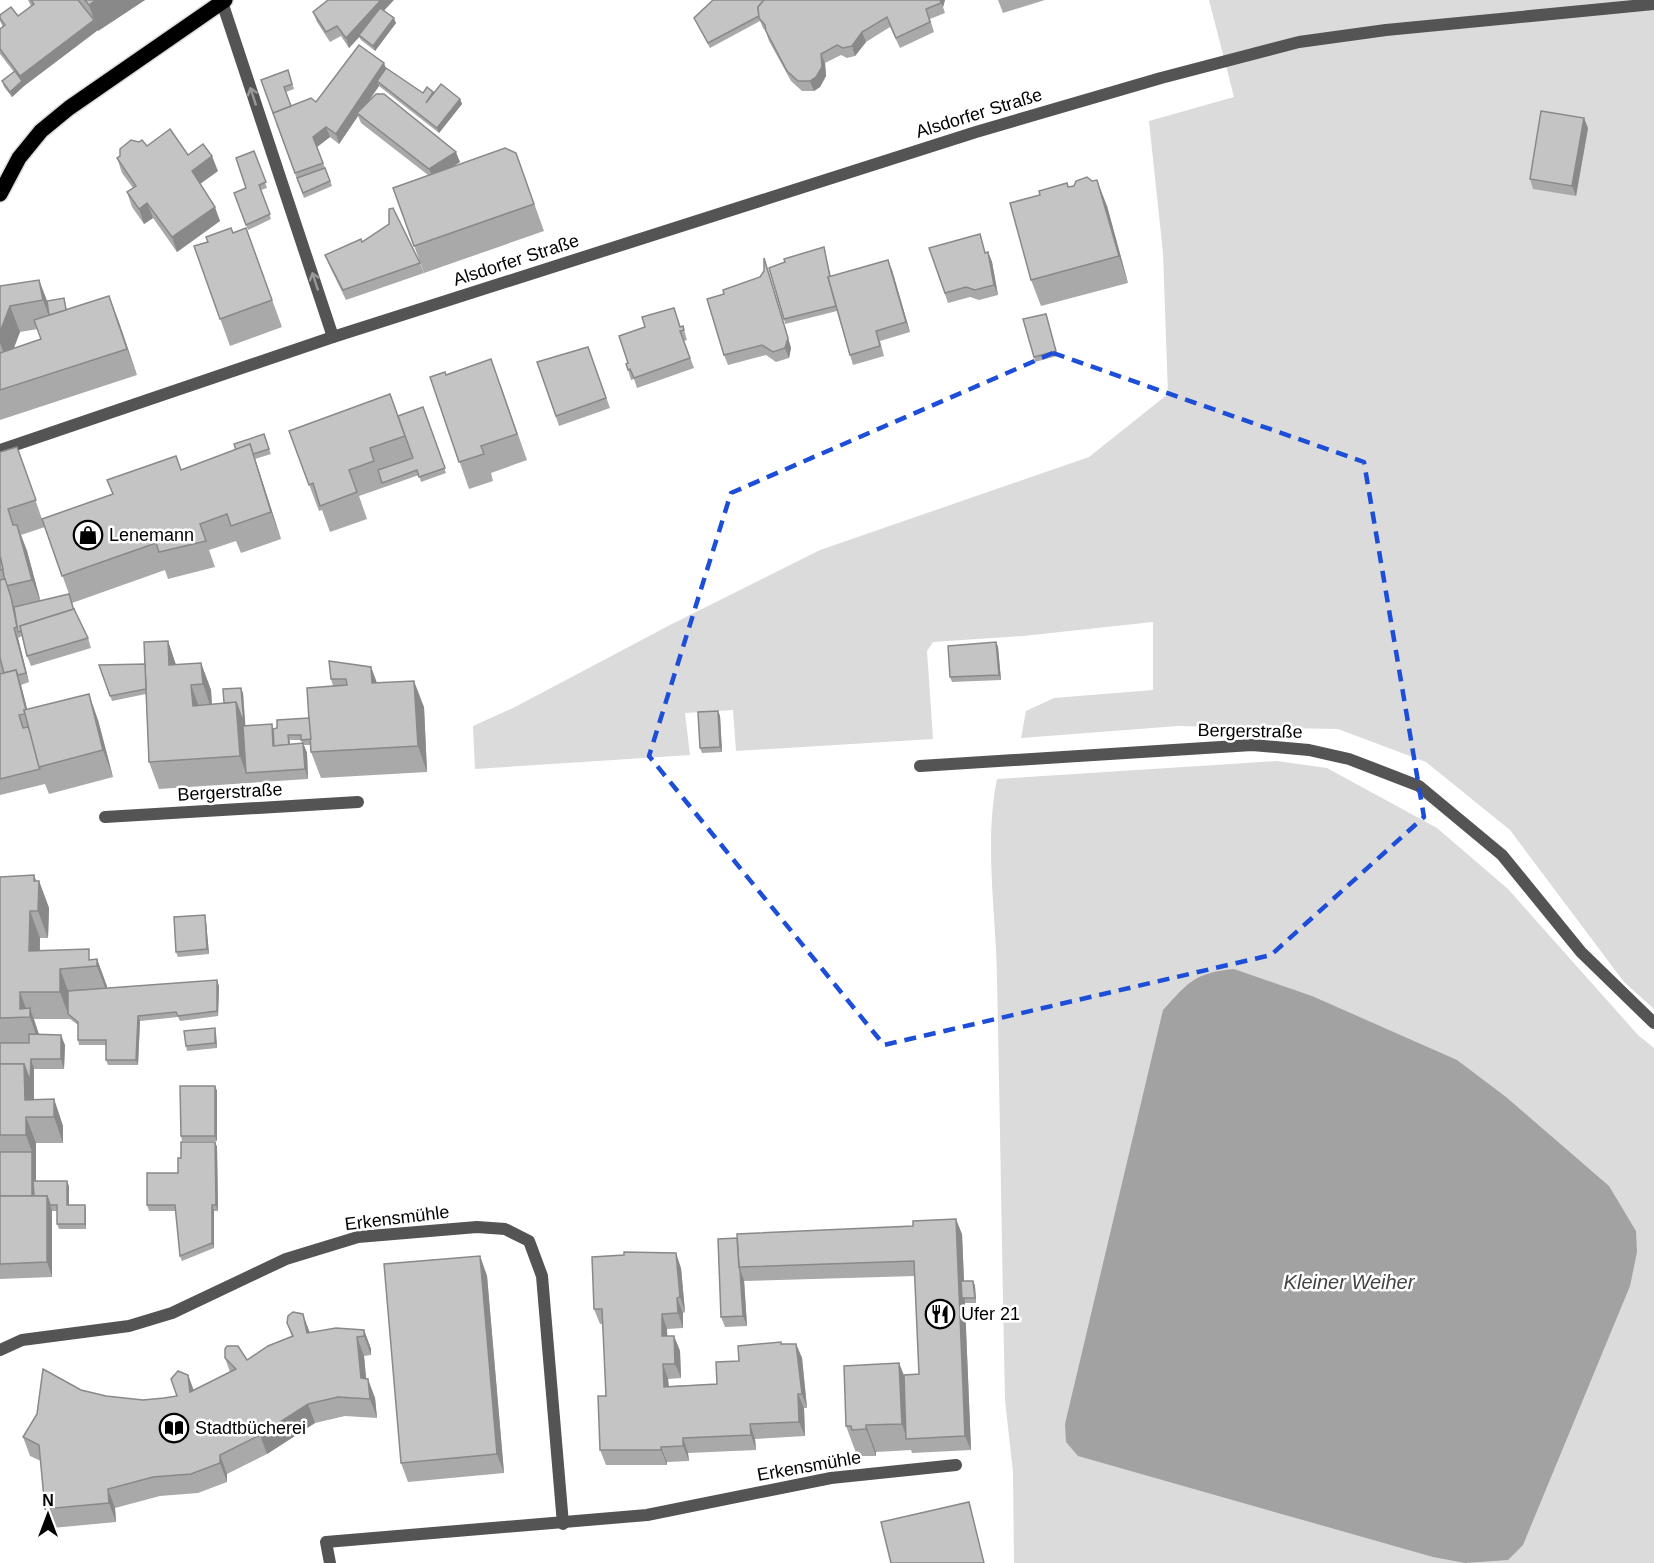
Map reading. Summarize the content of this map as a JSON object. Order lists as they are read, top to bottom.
{
  "streets": {
    "street": ["Alsdorfer Straße", "Bergerstraße", "Erkensmühle"]
  },
  "water": ["Kleiner Weiher"],
  "places": {
    "shop": ["Lenemann"],
    "restaurant": ["Ufer 21"],
    "library": ["Stadtbücherei"]
  },
  "north": "top"
}
